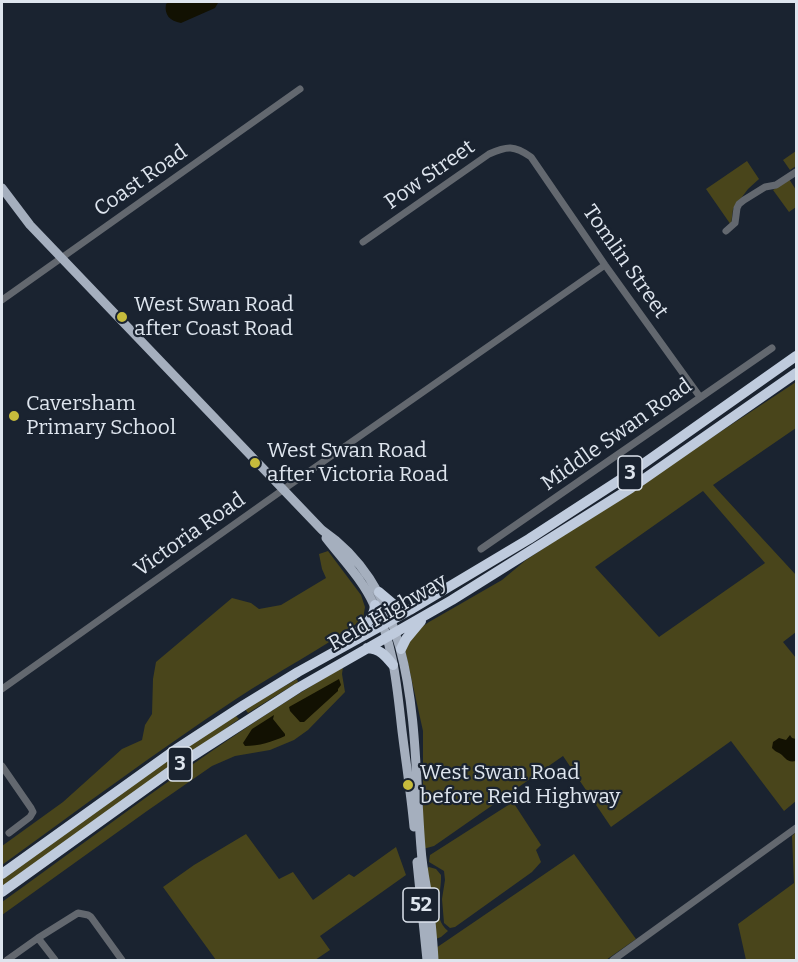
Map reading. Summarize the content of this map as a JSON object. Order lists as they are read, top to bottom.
{
  "streets": {
    "highway": ["3", "Reid Highway"],
    "main road": ["52"],
    "street": [
      "Pow Street",
      "Coast Road",
      "Tomlin Street",
      "Middle Swan Road",
      "Victoria Road"
    ]
  },
  "crossings": [
    ["Pow Street", "Tomlin Street"],
    ["Coast Road", "52"],
    ["Tomlin Street", "Middle Swan Road"],
    ["Tomlin Street", "Victoria Road"],
    ["Victoria Road", "52"],
    ["Reid Highway", "52"]
  ],
  "places": [
    "West Swan Road after Coast Road",
    "Caversham Primary School",
    "West Swan Road after Victoria Road",
    "West Swan Road before Reid Highway"
  ]
}
